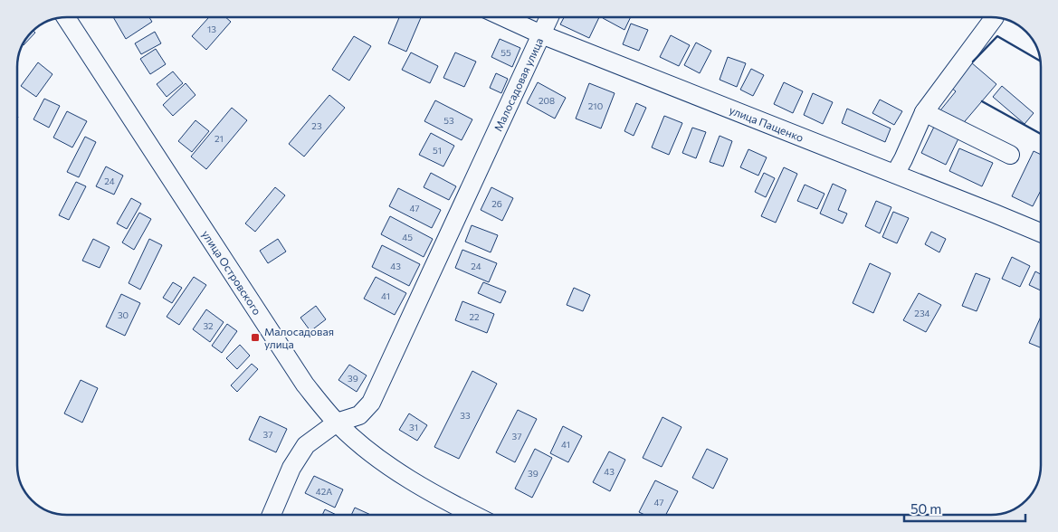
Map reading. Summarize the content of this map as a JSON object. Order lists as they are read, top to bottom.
{
  "streets": {
    "street": ["Малосадовая улица", "улица Пащенко", "улица Островского"]
  },
  "crossings": [
    ["Малосадовая улица", "улица Пащенко"],
    ["Малосадовая улица", "улица Островского"]
  ],
  "places": {
    "transit": ["Малосадовая улица"]
  },
  "house_numbers": [
    "13",
    "55",
    "208",
    "210",
    "53",
    "23",
    "21",
    "51",
    "24",
    "26",
    "47",
    "45",
    "43",
    "24",
    "41",
    "234",
    "30",
    "22",
    "32",
    "39",
    "33",
    "31",
    "37",
    "37",
    "41",
    "43",
    "39",
    "42А",
    "47"
  ],
  "scale_bar": "50 m"
}
